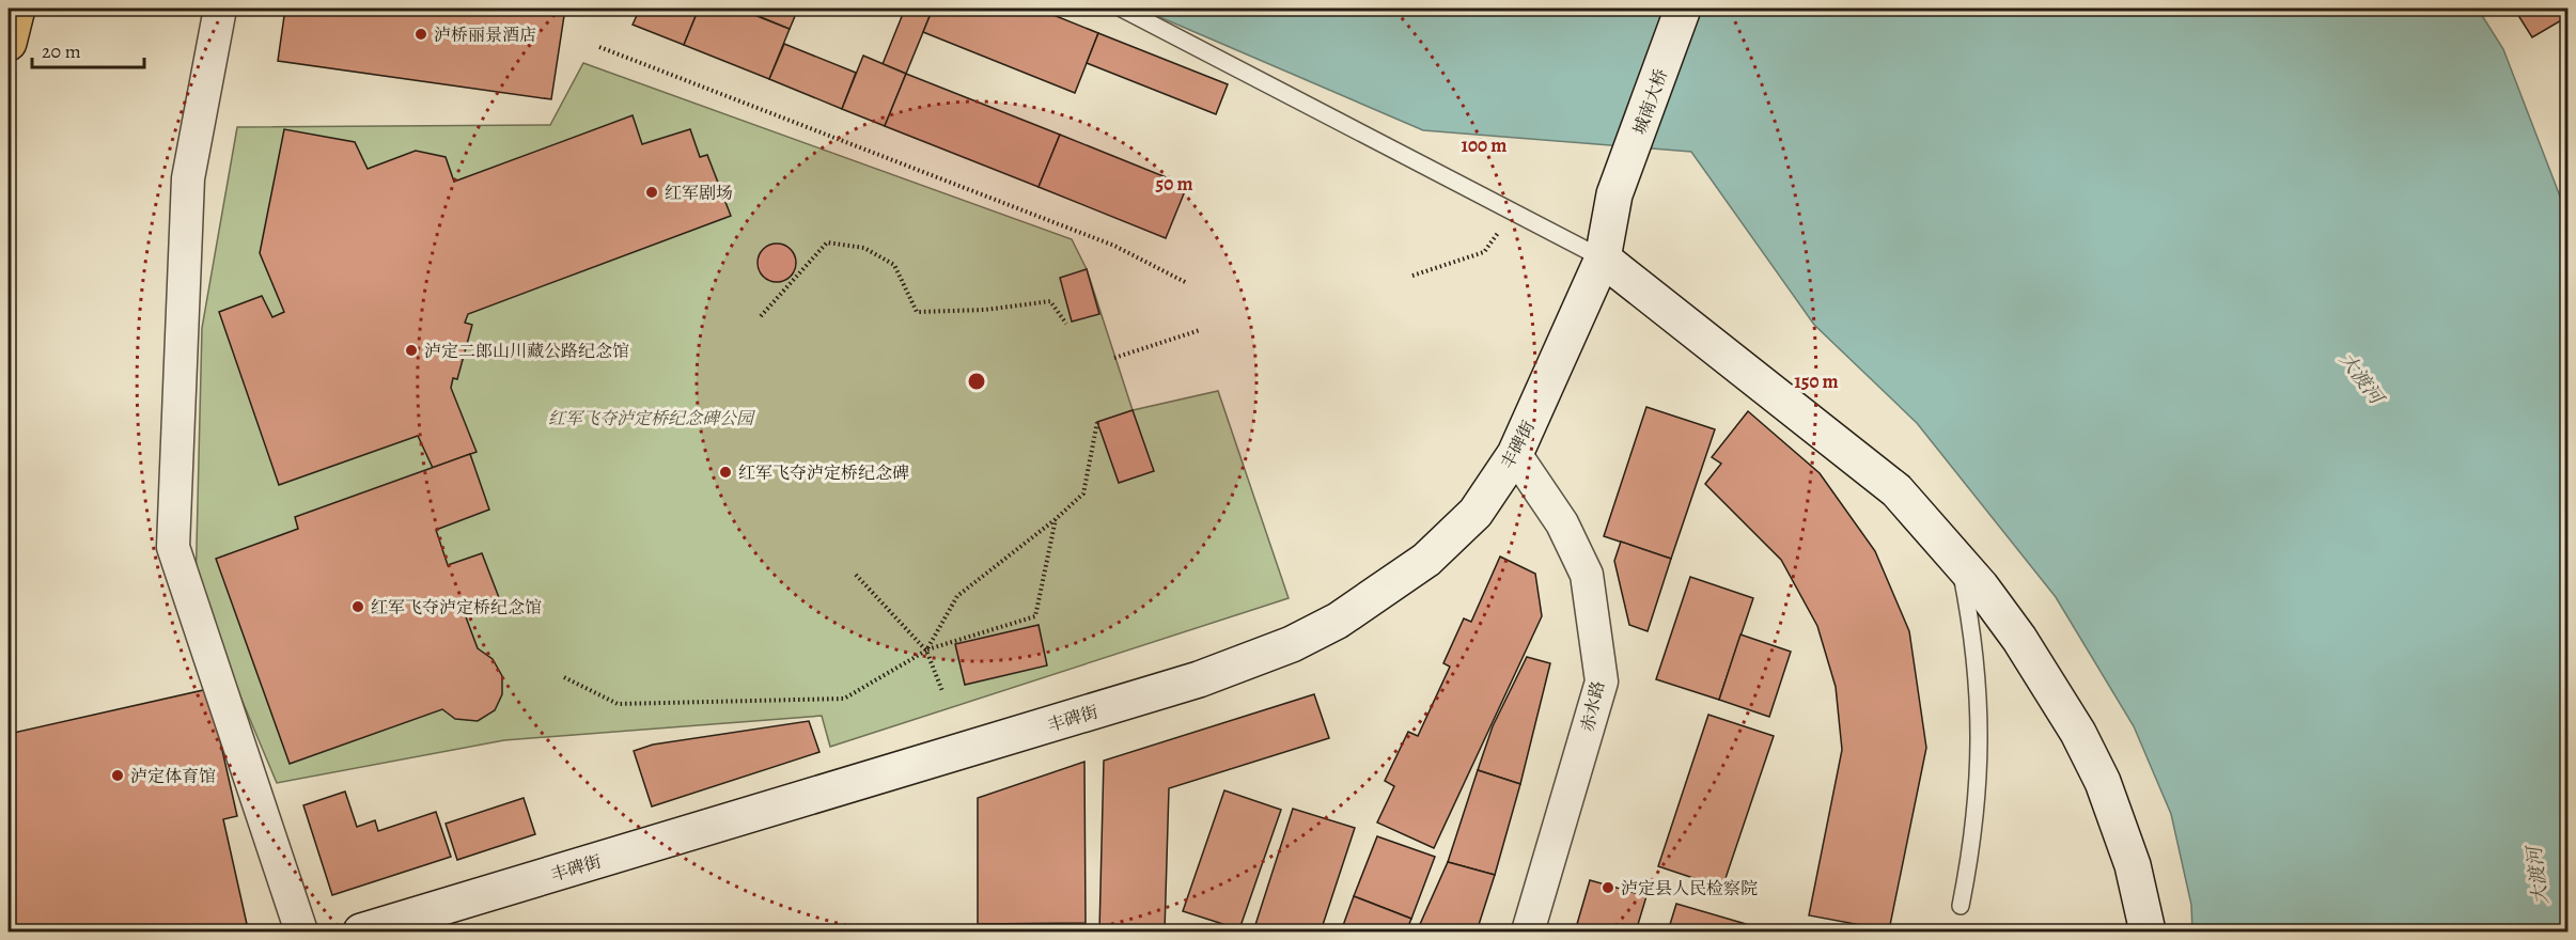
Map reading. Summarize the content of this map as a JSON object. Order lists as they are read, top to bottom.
{
  "streets": {
    "street": ["城南大桥", "丰碑街", "赤水路"]
  },
  "crossings": [
    ["城南大桥", "丰碑街"],
    ["丰碑街", "赤水路"]
  ],
  "water": ["大渡河"],
  "parks": ["红军飞夺泸定桥纪念碑公园"],
  "places": [
    "泸桥丽景酒店",
    "红军剧场",
    "泸定二郎山川藏公路纪念馆",
    "红军飞夺泸定桥纪念碑",
    "红军飞夺泸定桥纪念馆",
    "泸定体育馆",
    "泸定县人民检察院"
  ],
  "scale_bar": "20 m",
  "rings": ["100 m", "50 m", "150 m"]
}
